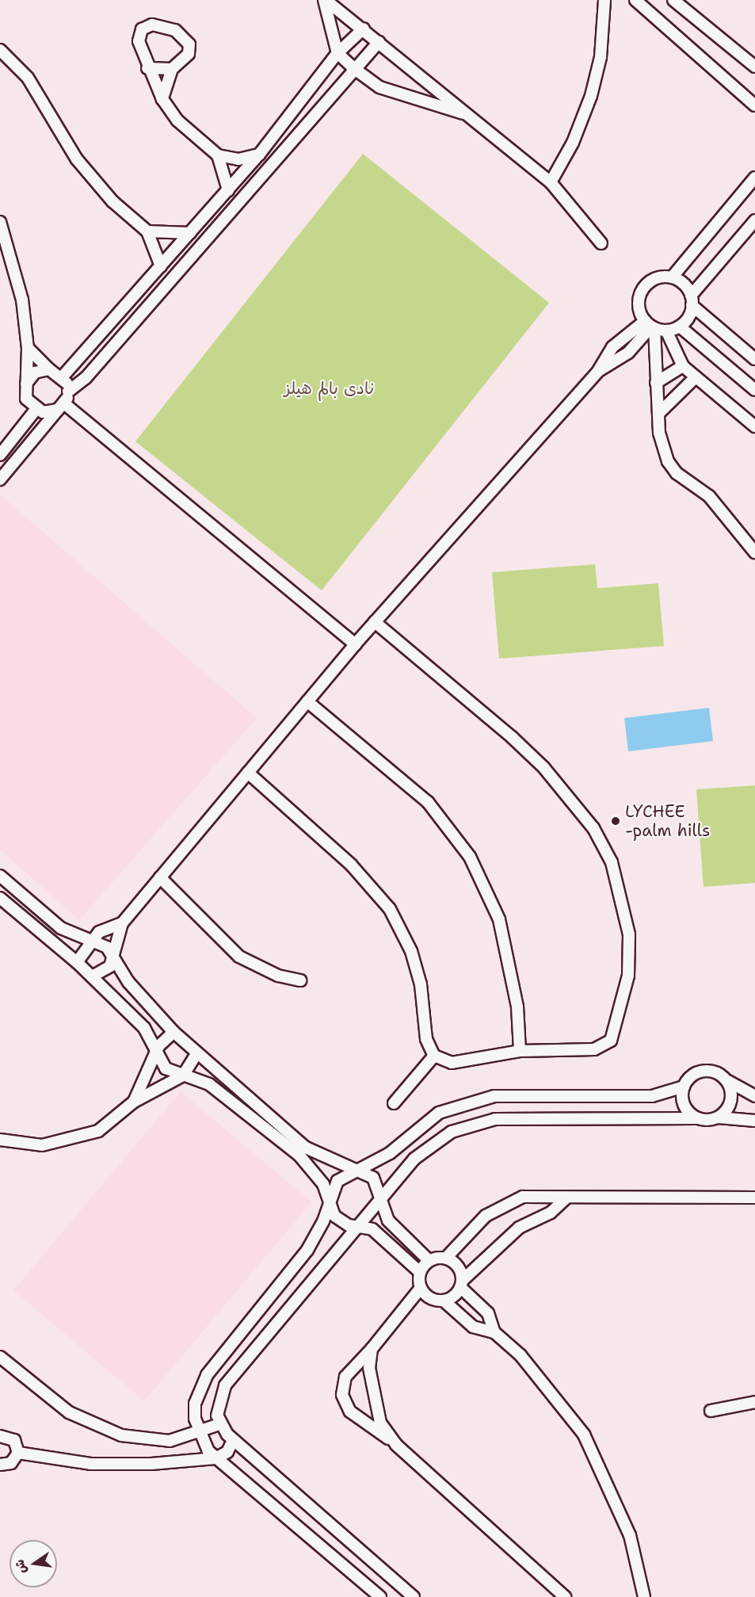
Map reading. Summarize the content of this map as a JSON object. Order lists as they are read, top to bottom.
{
  "parks": ["نادى بالم هيلز"],
  "places": ["LYCHEE -palm hills"],
  "north": "left"
}
